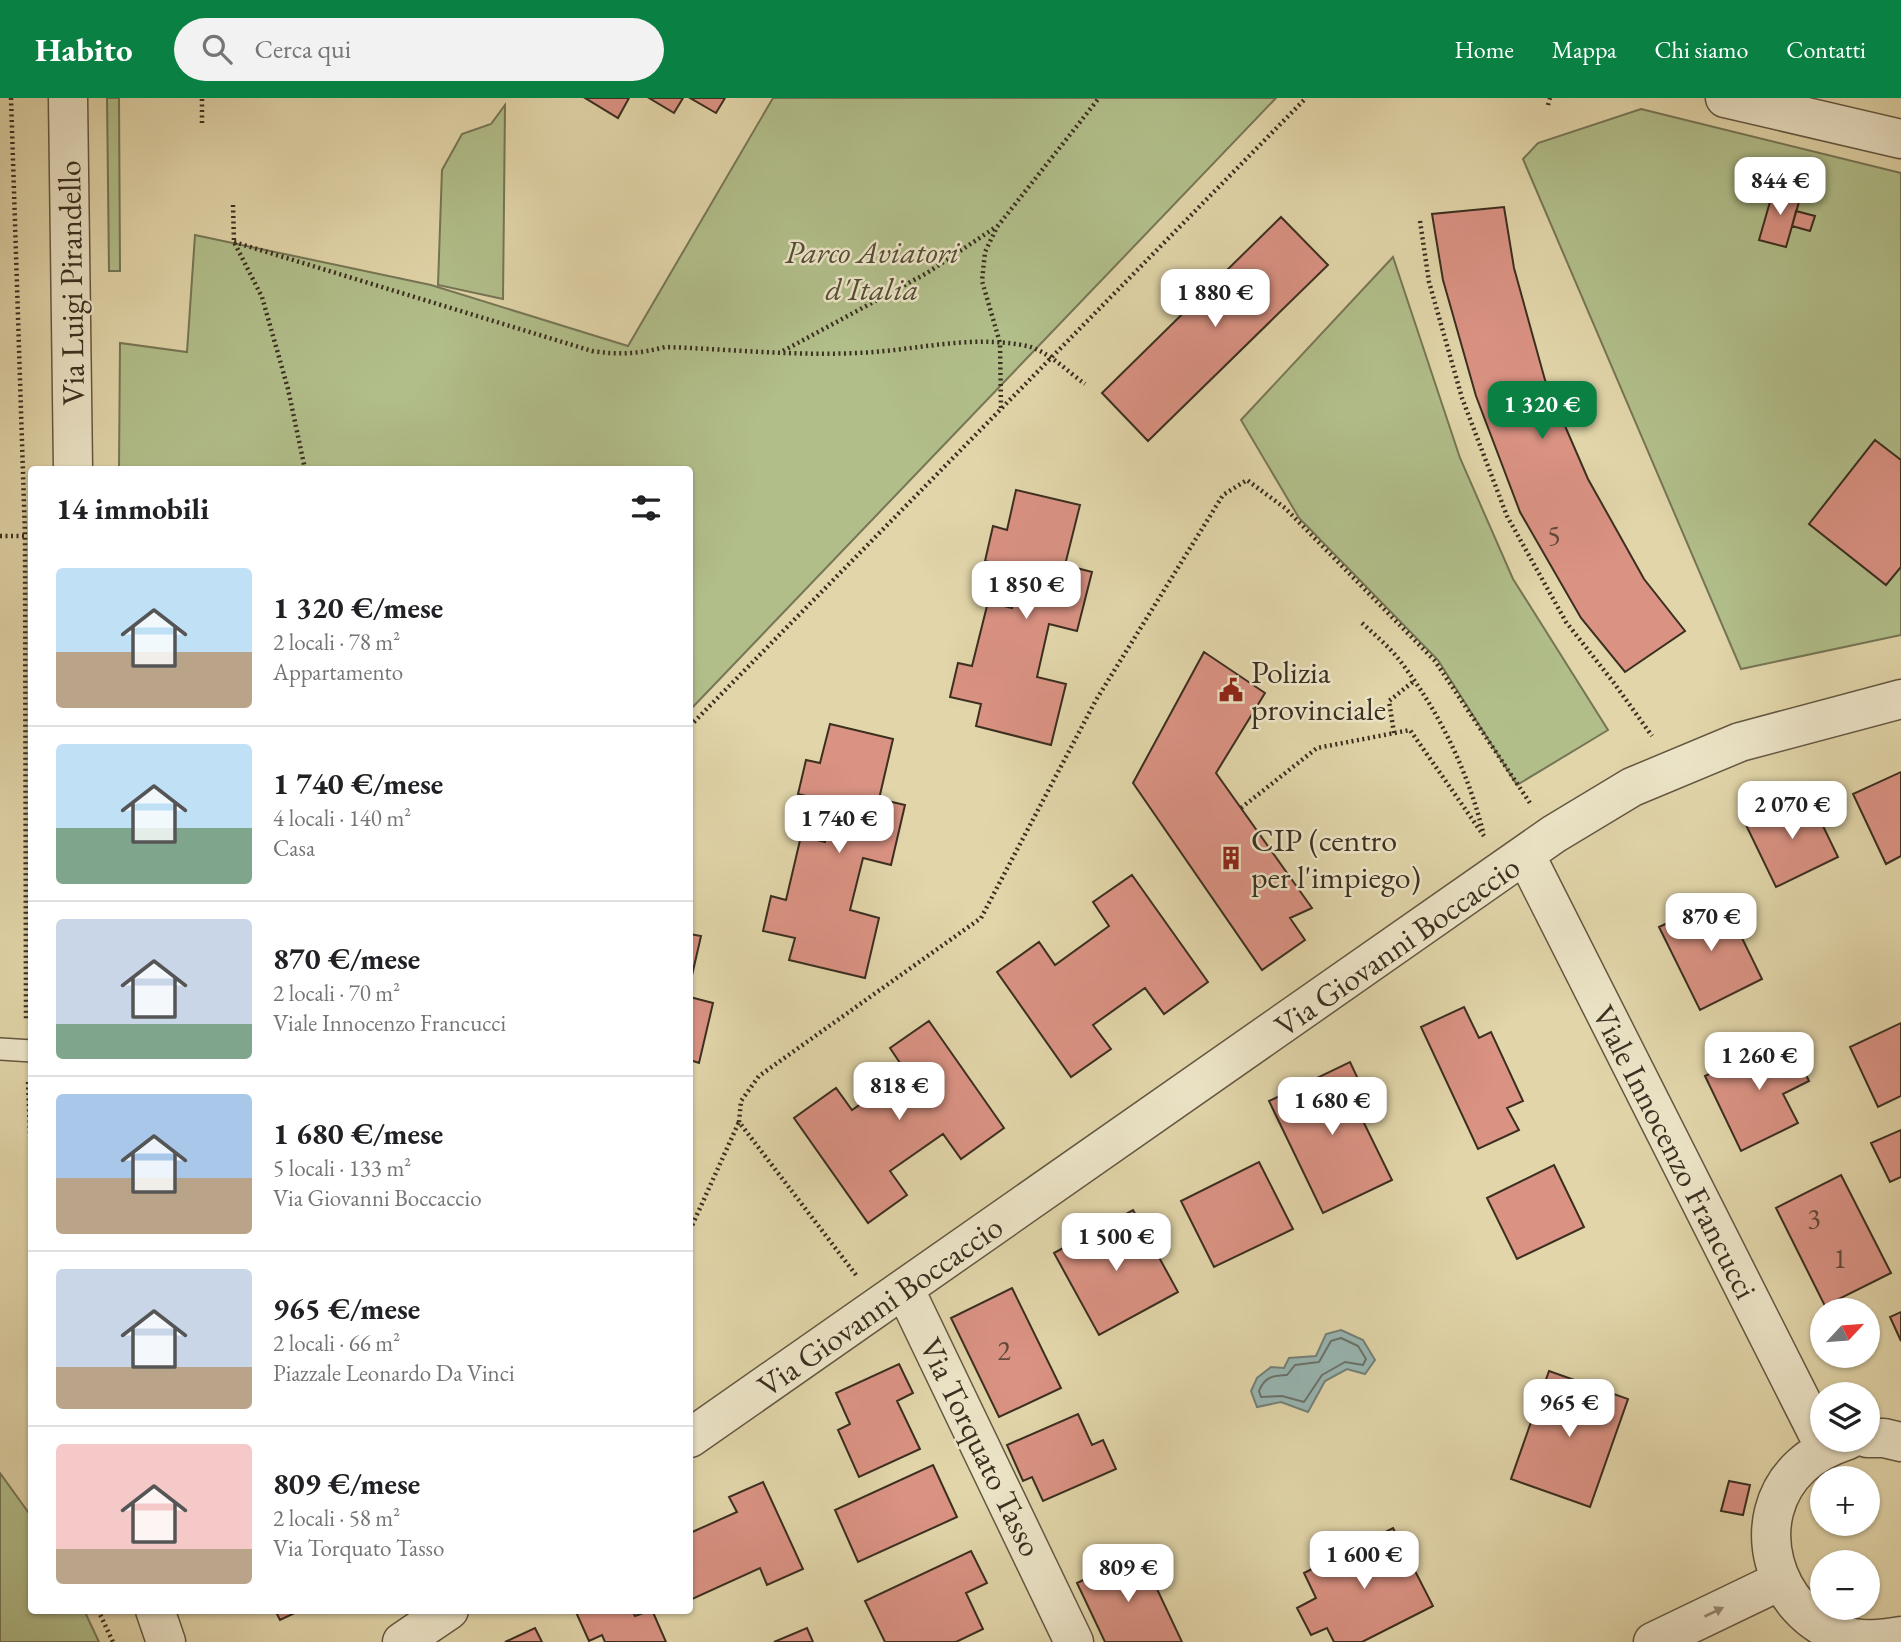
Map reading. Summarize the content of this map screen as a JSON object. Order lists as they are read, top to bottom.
{
  "streets": {
    "street": [
      "Via Luigi Pirandello",
      "Via Giovanni Boccaccio",
      "Viale Innocenzo Francucci",
      "Via Torquato Tasso"
    ]
  },
  "crossings": [
    ["Via Giovanni Boccaccio", "Viale Innocenzo Francucci"],
    ["Via Giovanni Boccaccio", "Via Torquato Tasso"]
  ],
  "parks": ["Parco Aviatori d'Italia"],
  "places": {
    "public building": ["Polizia provinciale"],
    "building": ["CIP (centro per l'impiego)"]
  },
  "house_numbers": [
    "5",
    "3",
    "1",
    "2"
  ],
  "north": "top right",
  "page": {
    "header": "Habito",
    "search": "Cerca qui",
    "nav": [
      "Home",
      "Mappa",
      "Chi siamo",
      "Contatti"
    ],
    "price": [
      "844 €",
      "1 880 €",
      "1 320 €",
      "1 850 €",
      "2 070 €",
      "1 740 €",
      "870 €",
      "1 260 €",
      "818 €",
      "1 680 €",
      "1 500 €",
      "965 €",
      "1 600 €",
      "809 €"
    ],
    "heading": "14 immobili",
    "list": [
      {
        "name": "1 320 €/mese",
        "note": "2 locali · 78 m² · Appartamento"
      },
      {
        "name": "1 740 €/mese",
        "note": "4 locali · 140 m² · Casa"
      },
      {
        "name": "870 €/mese",
        "note": "2 locali · 70 m² · Viale Innocenzo Francucci"
      },
      {
        "name": "1 680 €/mese",
        "note": "5 locali · 133 m² · Via Giovanni Boccaccio"
      },
      {
        "name": "965 €/mese",
        "note": "2 locali · 66 m² · Piazzale Leonardo Da Vinci"
      },
      {
        "name": "809 €/mese",
        "note": "2 locali · 58 m² · Via Torquato Tasso"
      }
    ],
    "map_buttons": ["+", "−"]
  }
}
